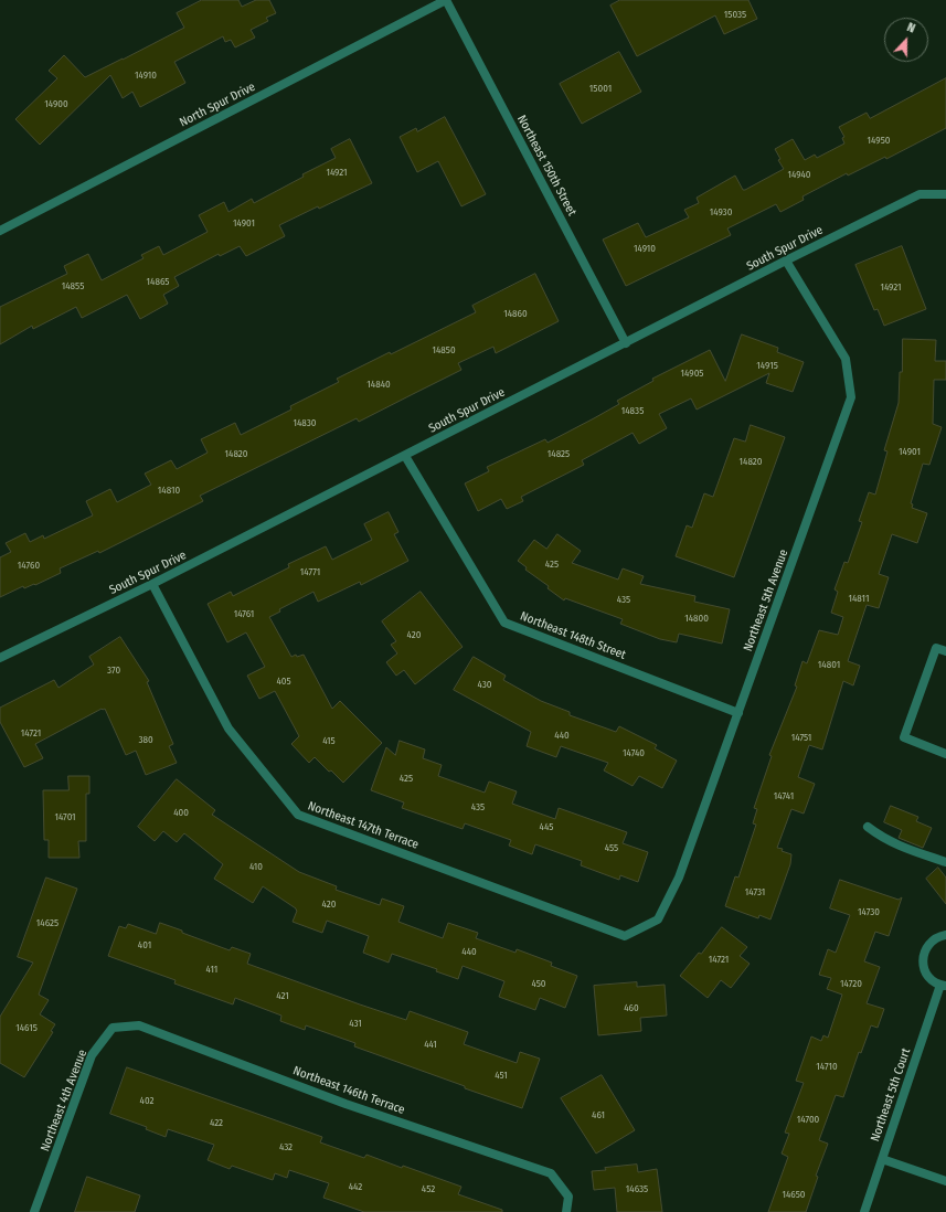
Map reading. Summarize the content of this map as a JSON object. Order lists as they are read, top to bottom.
{
  "streets": {
    "street": [
      "North Spur Drive",
      "Northeast 150th Street",
      "South Spur Drive",
      "Northeast 5th Avenue",
      "Northeast 148th Street",
      "Northeast 147th Terrace",
      "Northeast 146th Terrace",
      "Northeast 5th Court",
      "Northeast 4th Avenue"
    ]
  },
  "crossings": [
    ["North Spur Drive", "Northeast 150th Street"],
    ["Northeast 150th Street", "South Spur Drive"],
    ["South Spur Drive", "Northeast 5th Avenue"],
    ["South Spur Drive", "Northeast 148th Street"],
    ["South Spur Drive", "Northeast 147th Terrace"],
    ["Northeast 5th Avenue", "Northeast 148th Street"],
    ["Northeast 5th Avenue", "Northeast 147th Terrace"],
    ["Northeast 146th Terrace", "Northeast 4th Avenue"]
  ],
  "house_numbers": [
    "15035",
    "14910",
    "15001",
    "14900",
    "14950",
    "14921",
    "14940",
    "14930",
    "14901",
    "14910",
    "14865",
    "14855",
    "14921",
    "14860",
    "14850",
    "14915",
    "14905",
    "14840",
    "14835",
    "14830",
    "14901",
    "14820",
    "14825",
    "14820",
    "14810",
    "425",
    "14760",
    "14771",
    "14811",
    "435",
    "14761",
    "14800",
    "420",
    "14801",
    "370",
    "405",
    "430",
    "14721",
    "440",
    "14751",
    "380",
    "415",
    "14740",
    "425",
    "14741",
    "435",
    "400",
    "14701",
    "445",
    "455",
    "410",
    "14731",
    "420",
    "14730",
    "14625",
    "401",
    "440",
    "14721",
    "411",
    "450",
    "14720",
    "421",
    "460",
    "431",
    "14615",
    "441",
    "14710",
    "451",
    "402",
    "461",
    "14700",
    "422",
    "432",
    "442",
    "452",
    "14635",
    "14650"
  ],
  "north": "top"
}
